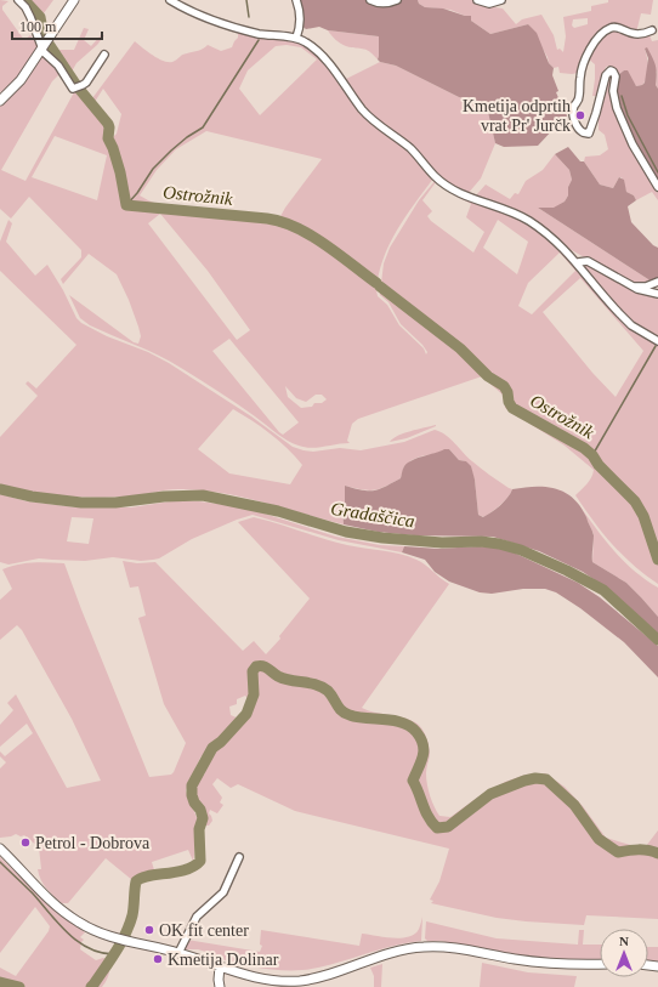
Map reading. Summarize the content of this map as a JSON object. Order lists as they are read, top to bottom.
{
  "water": ["Ostrožnik", "Gradaščica"],
  "places": [
    "Kmetija odprtih vrat Pr' Jurčk",
    "Petrol - Dobrova",
    "OK fit center",
    "Kmetija Dolinar"
  ],
  "scale_bar": "100 m",
  "north": "top"
}
